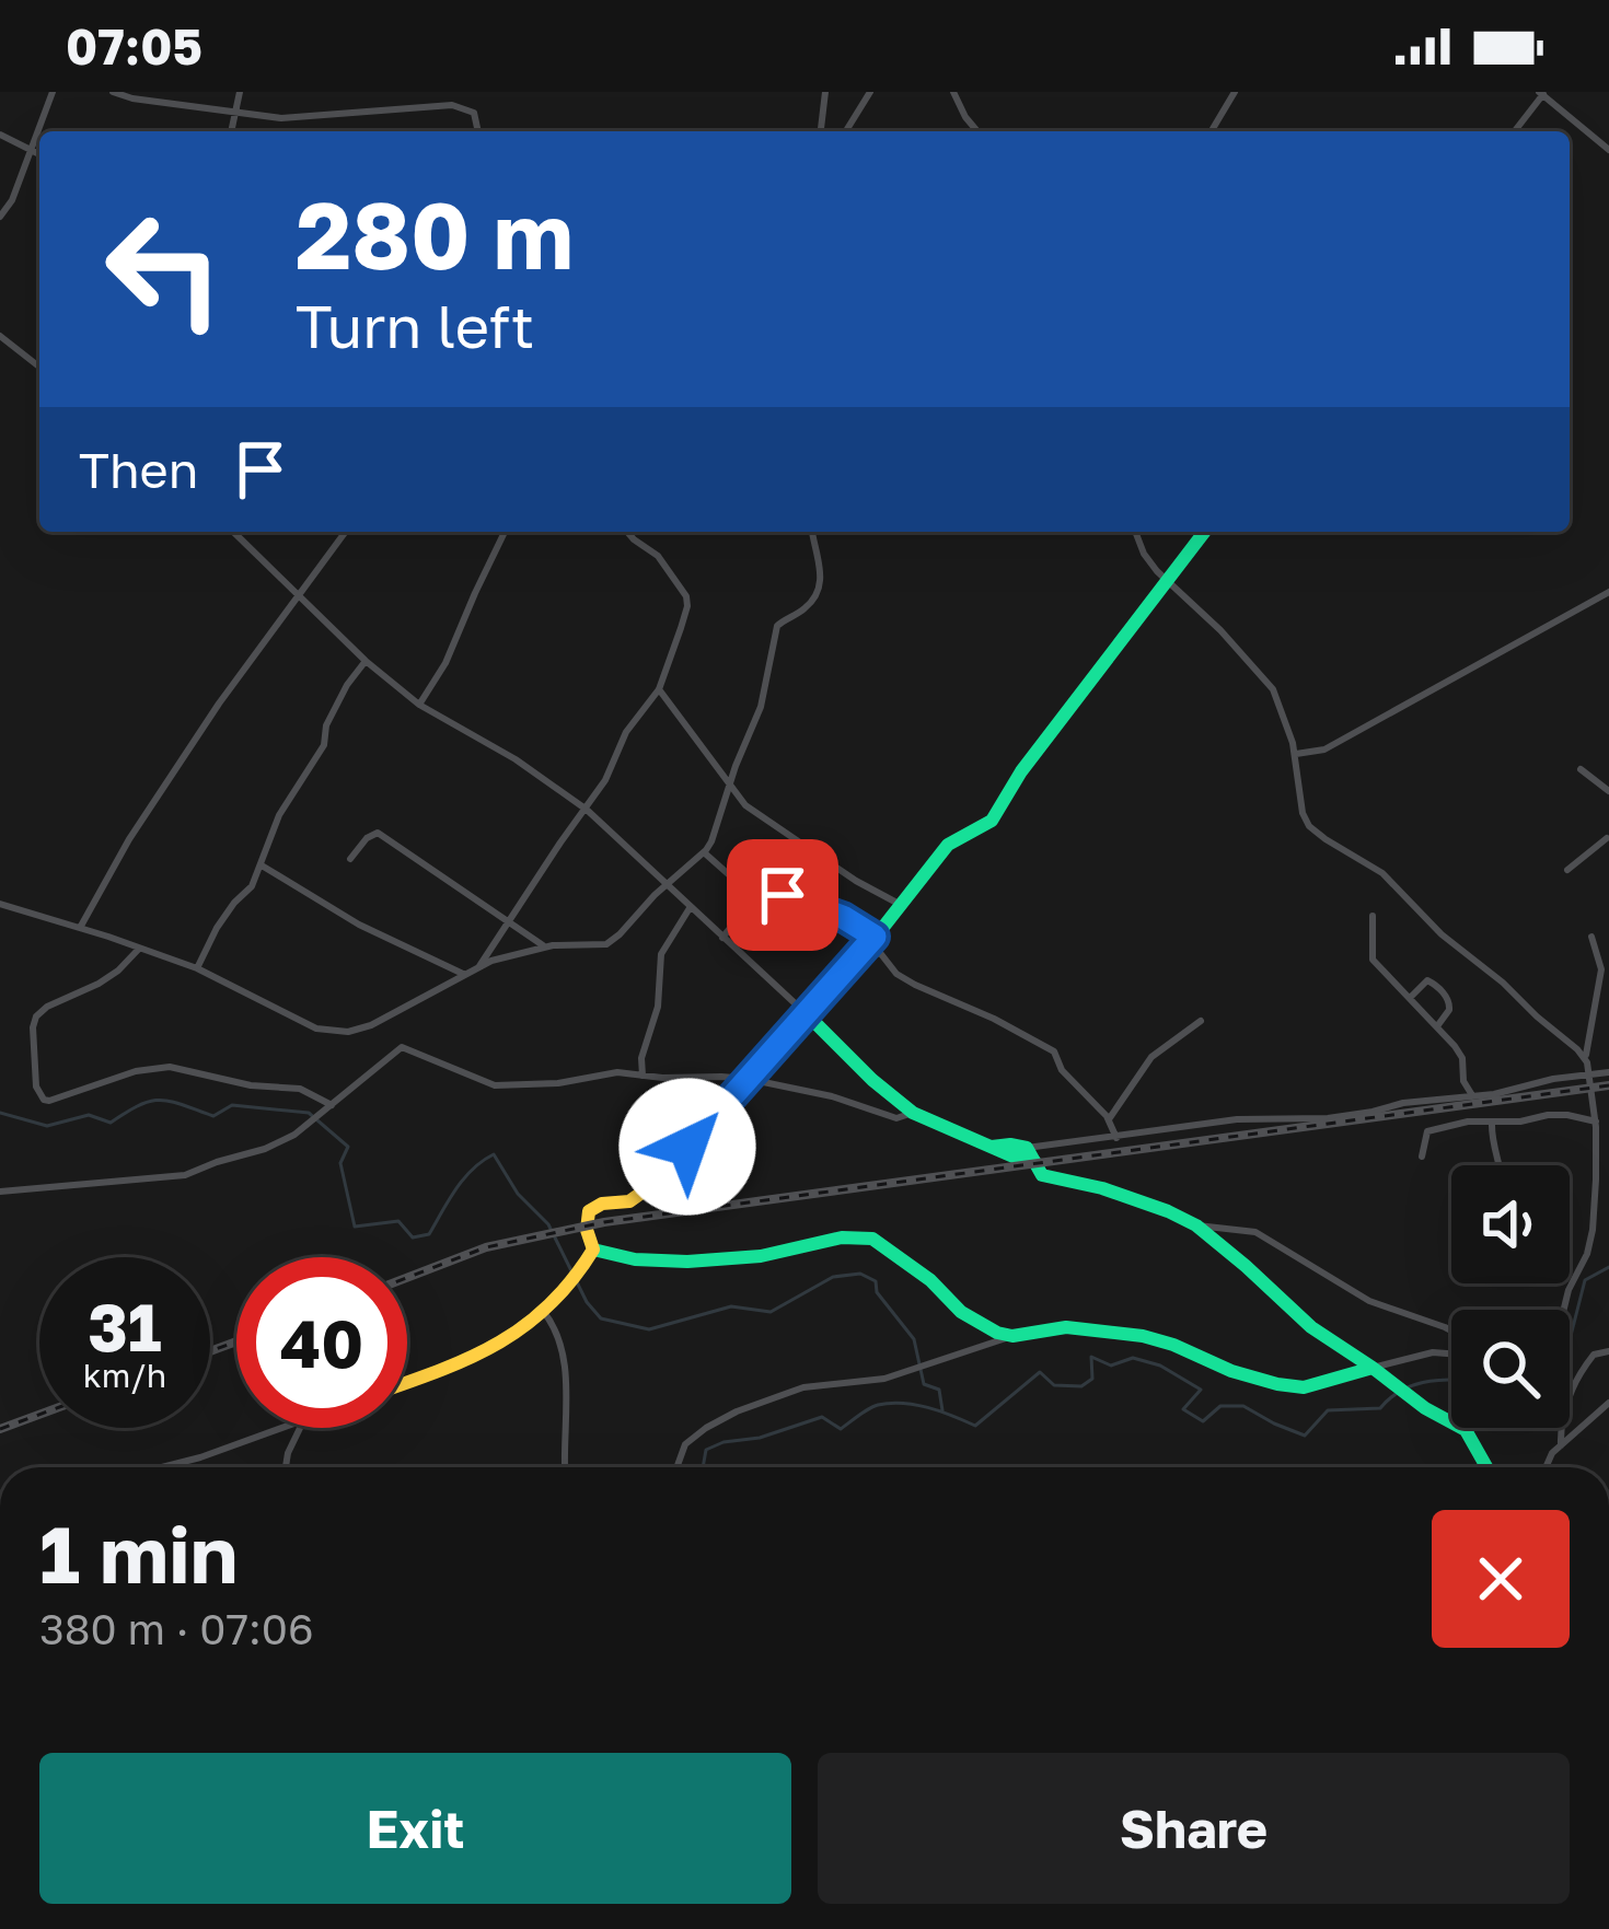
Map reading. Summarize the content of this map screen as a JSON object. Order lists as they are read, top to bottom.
{
  "page": {
    "status": "07:05",
    "turn": ["280 m", "Turn left"],
    "then": "Then",
    "speed": "31 km/h",
    "limit": "40",
    "heading": ["1 min", "380 m · 07:06"],
    "buttons": ["Exit", "Share"]
  }
}
